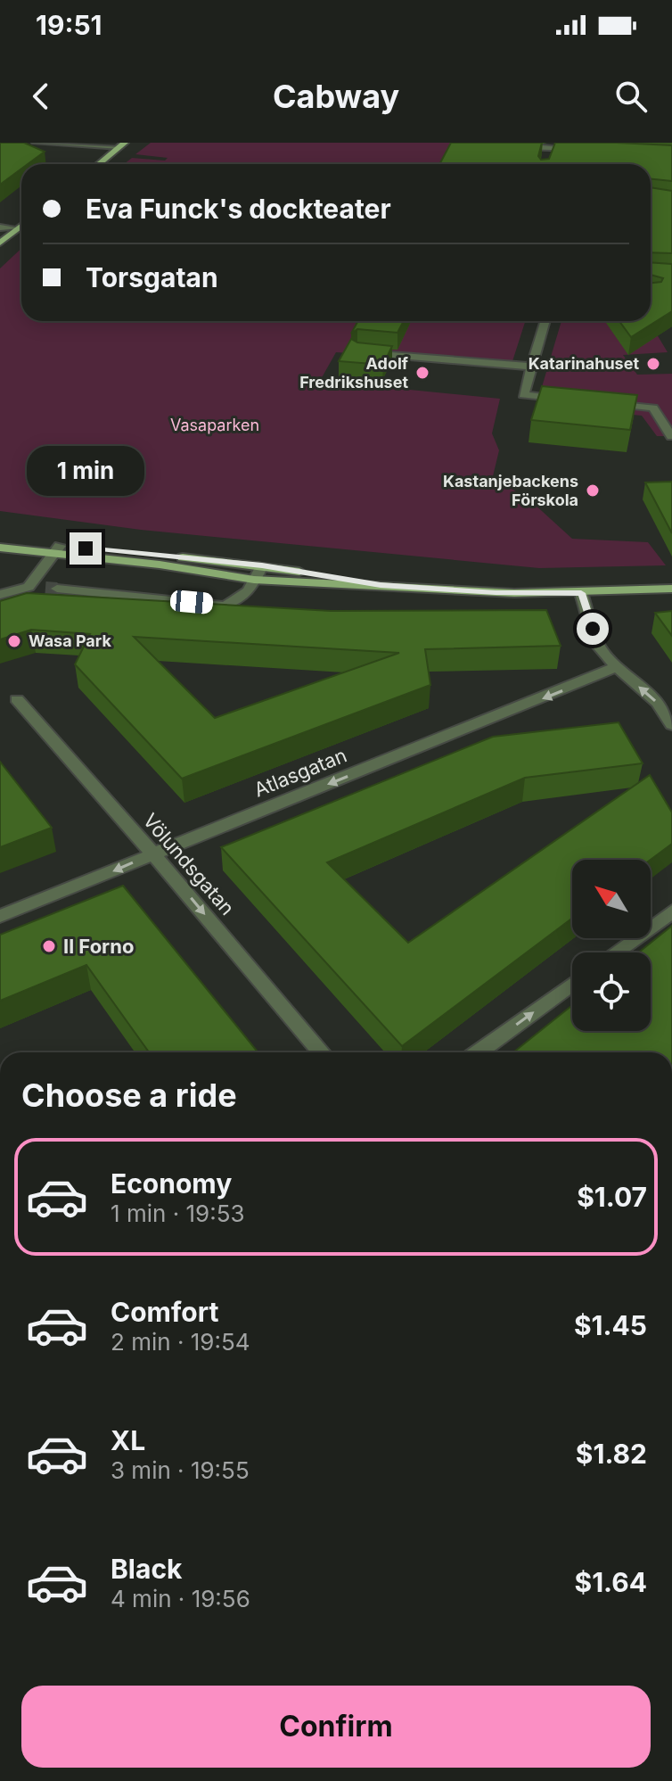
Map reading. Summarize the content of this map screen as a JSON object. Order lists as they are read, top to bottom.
{
  "streets": {
    "street": ["Atlasgatan", "Völundsgatan"]
  },
  "crossings": [
    ["Atlasgatan", "Völundsgatan"]
  ],
  "one_way": ["Atlasgatan", "Völundsgatan"],
  "parks": ["Vasaparken"],
  "places": [
    "Katarinahuset",
    "Adolf Fredrikshuset",
    "Kastanjebackens Förskola",
    "Wasa Park",
    "Il Forno"
  ],
  "north": "top left",
  "page": {
    "status": "19:51",
    "header": "Cabway",
    "banner": ["Eva Funck's dockteater", "Torsgatan"],
    "bubble": "1 min",
    "heading": "Choose a ride",
    "list": [
      {
        "name": "Economy",
        "note": "1 min · 19:53",
        "value": "$1.07"
      },
      {
        "name": "Comfort",
        "note": "2 min · 19:54",
        "value": "$1.45"
      },
      {
        "name": "XL",
        "note": "3 min · 19:55",
        "value": "$1.82"
      },
      {
        "name": "Black",
        "note": "4 min · 19:56",
        "value": "$1.64"
      }
    ],
    "buttons": "Confirm"
  }
}
